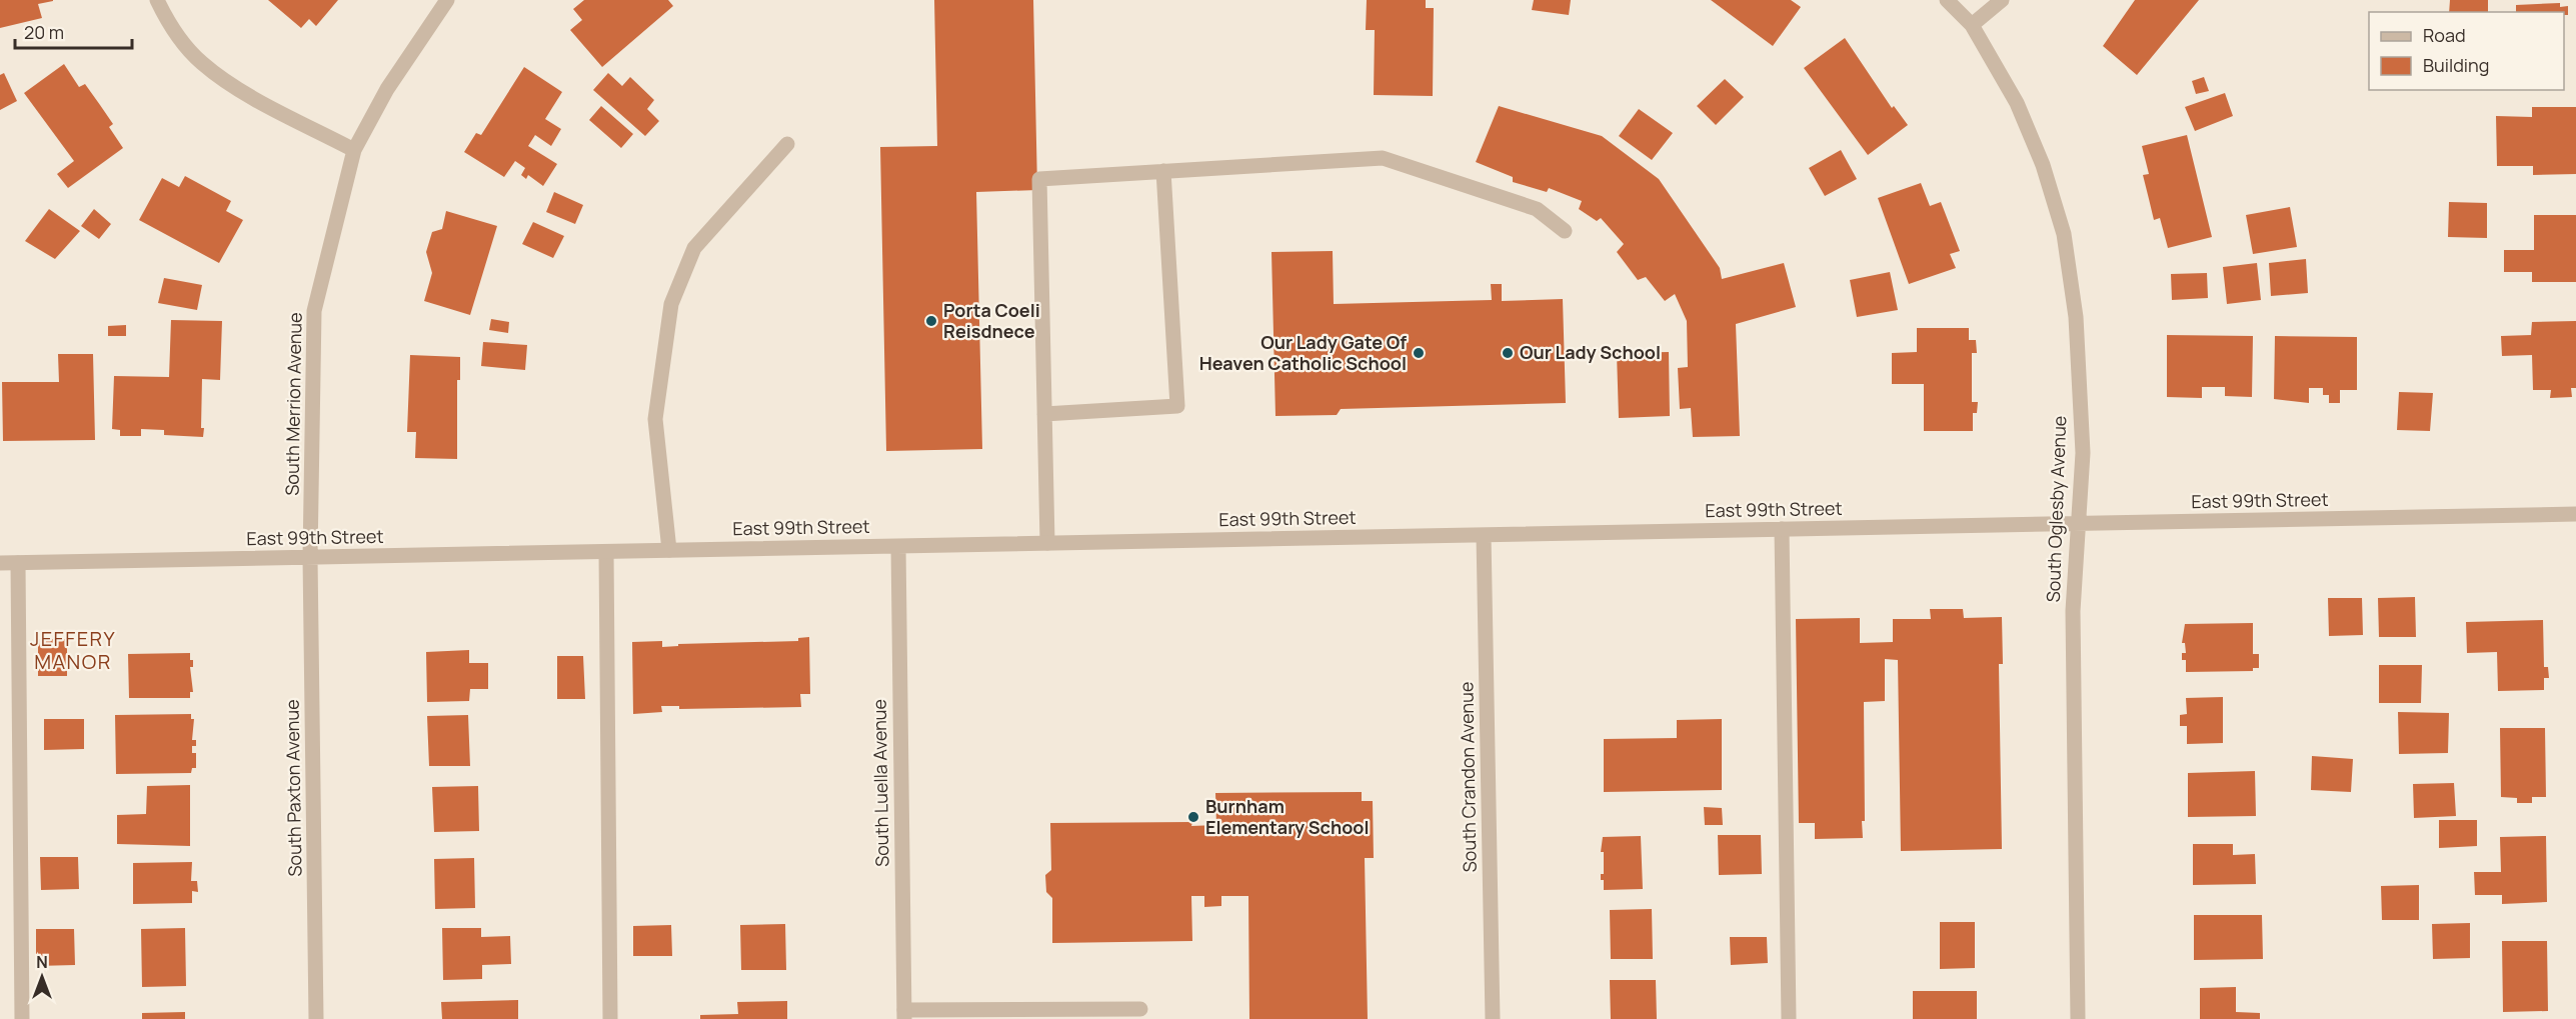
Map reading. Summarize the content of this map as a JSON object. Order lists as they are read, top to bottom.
{
  "streets": {
    "street": [
      "South Merrion Avenue",
      "East 99th Street",
      "South Oglesby Avenue",
      "South Crandon Avenue",
      "South Luella Avenue",
      "South Paxton Avenue"
    ]
  },
  "crossings": [
    ["South Merrion Avenue", "East 99th Street"],
    ["South Merrion Avenue", "South Paxton Avenue"],
    ["East 99th Street", "South Oglesby Avenue"],
    ["East 99th Street", "South Crandon Avenue"],
    ["East 99th Street", "South Luella Avenue"],
    ["East 99th Street", "South Paxton Avenue"]
  ],
  "districts": ["JEFFERY MANOR"],
  "places": [
    "Porta Coeli Reisdnece",
    "Our Lady Gate Of Heaven Catholic School",
    "Our Lady School",
    "Burnham Elementary School"
  ],
  "legend": ["Road", "Building"],
  "scale_bar": "20 m",
  "north": "top"
}
